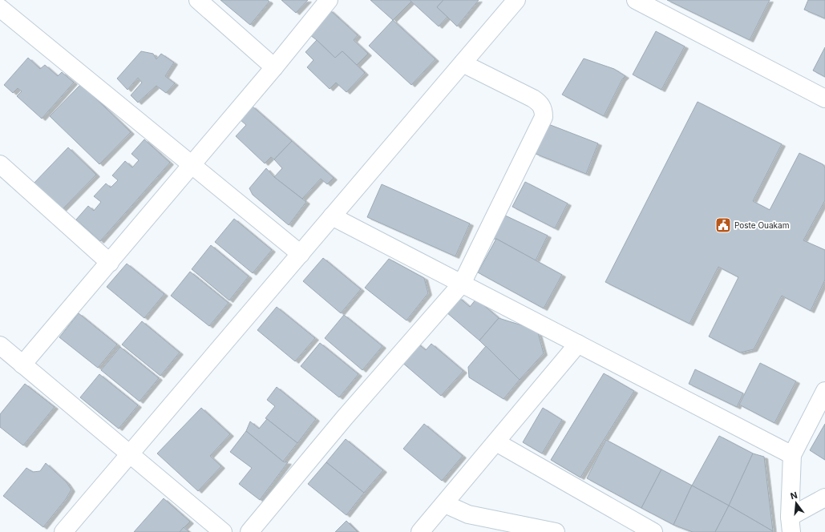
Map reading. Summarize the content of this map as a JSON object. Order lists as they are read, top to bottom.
{
  "places": {
    "public building": ["Poste Ouakam"]
  },
  "north": "top"
}
